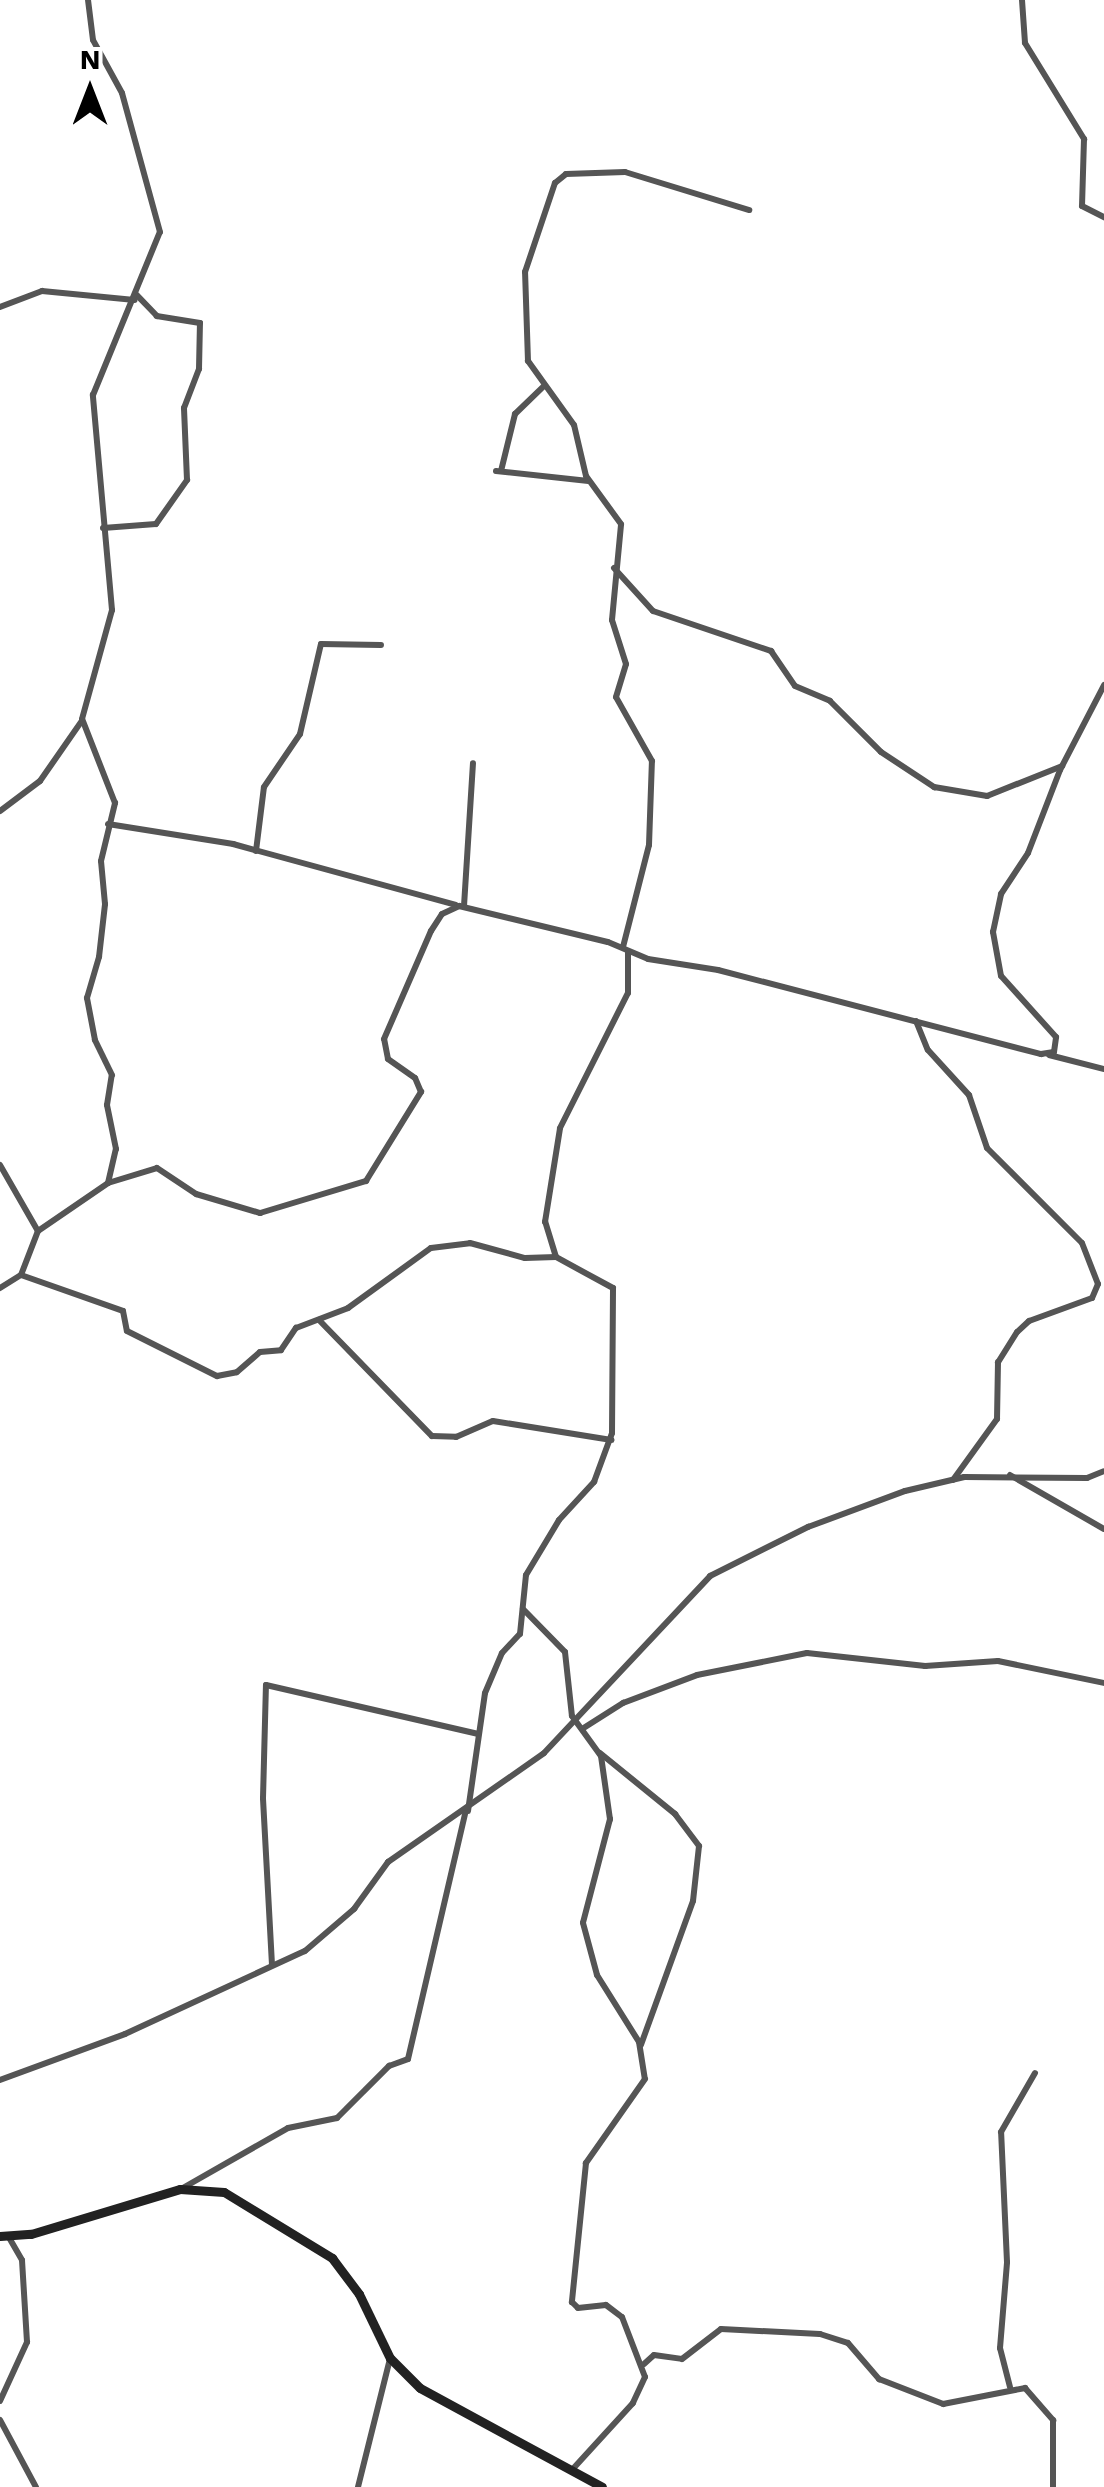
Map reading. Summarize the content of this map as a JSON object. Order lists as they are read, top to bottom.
{
  "north": "top"
}
